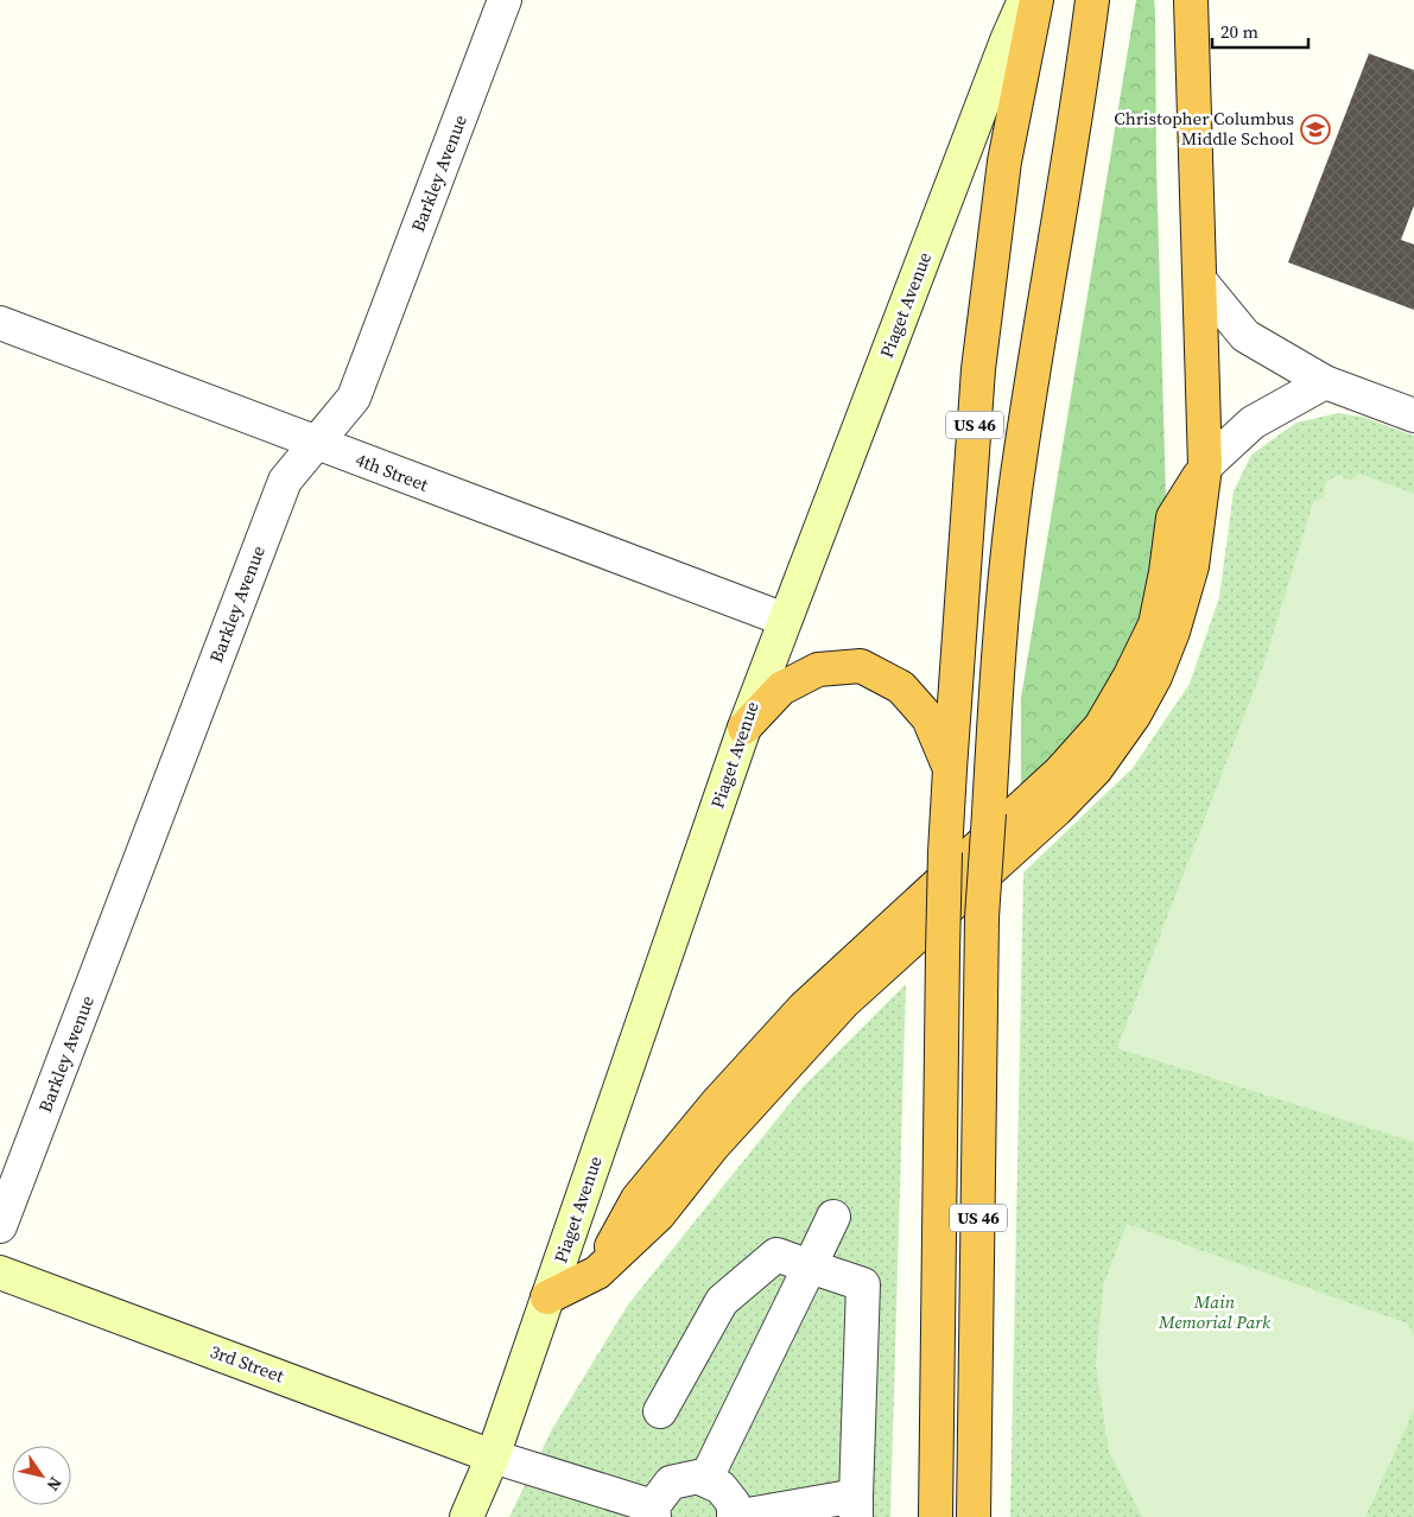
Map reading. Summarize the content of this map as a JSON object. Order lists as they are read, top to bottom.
{
  "streets": {
    "highway": ["US 46"],
    "street": [
      "Barkley Avenue",
      "Piaget Avenue",
      "4th Street",
      "3rd Street"
    ]
  },
  "crossings": [
    ["Barkley Avenue", "4th Street"],
    ["Piaget Avenue", "4th Street"],
    ["Piaget Avenue", "3rd Street"]
  ],
  "parks": ["Main Memorial Park"],
  "places": {
    "school or university": ["Christopher Columbus Middle School"]
  },
  "scale_bar": "20 m",
  "north": "bottom right"
}
